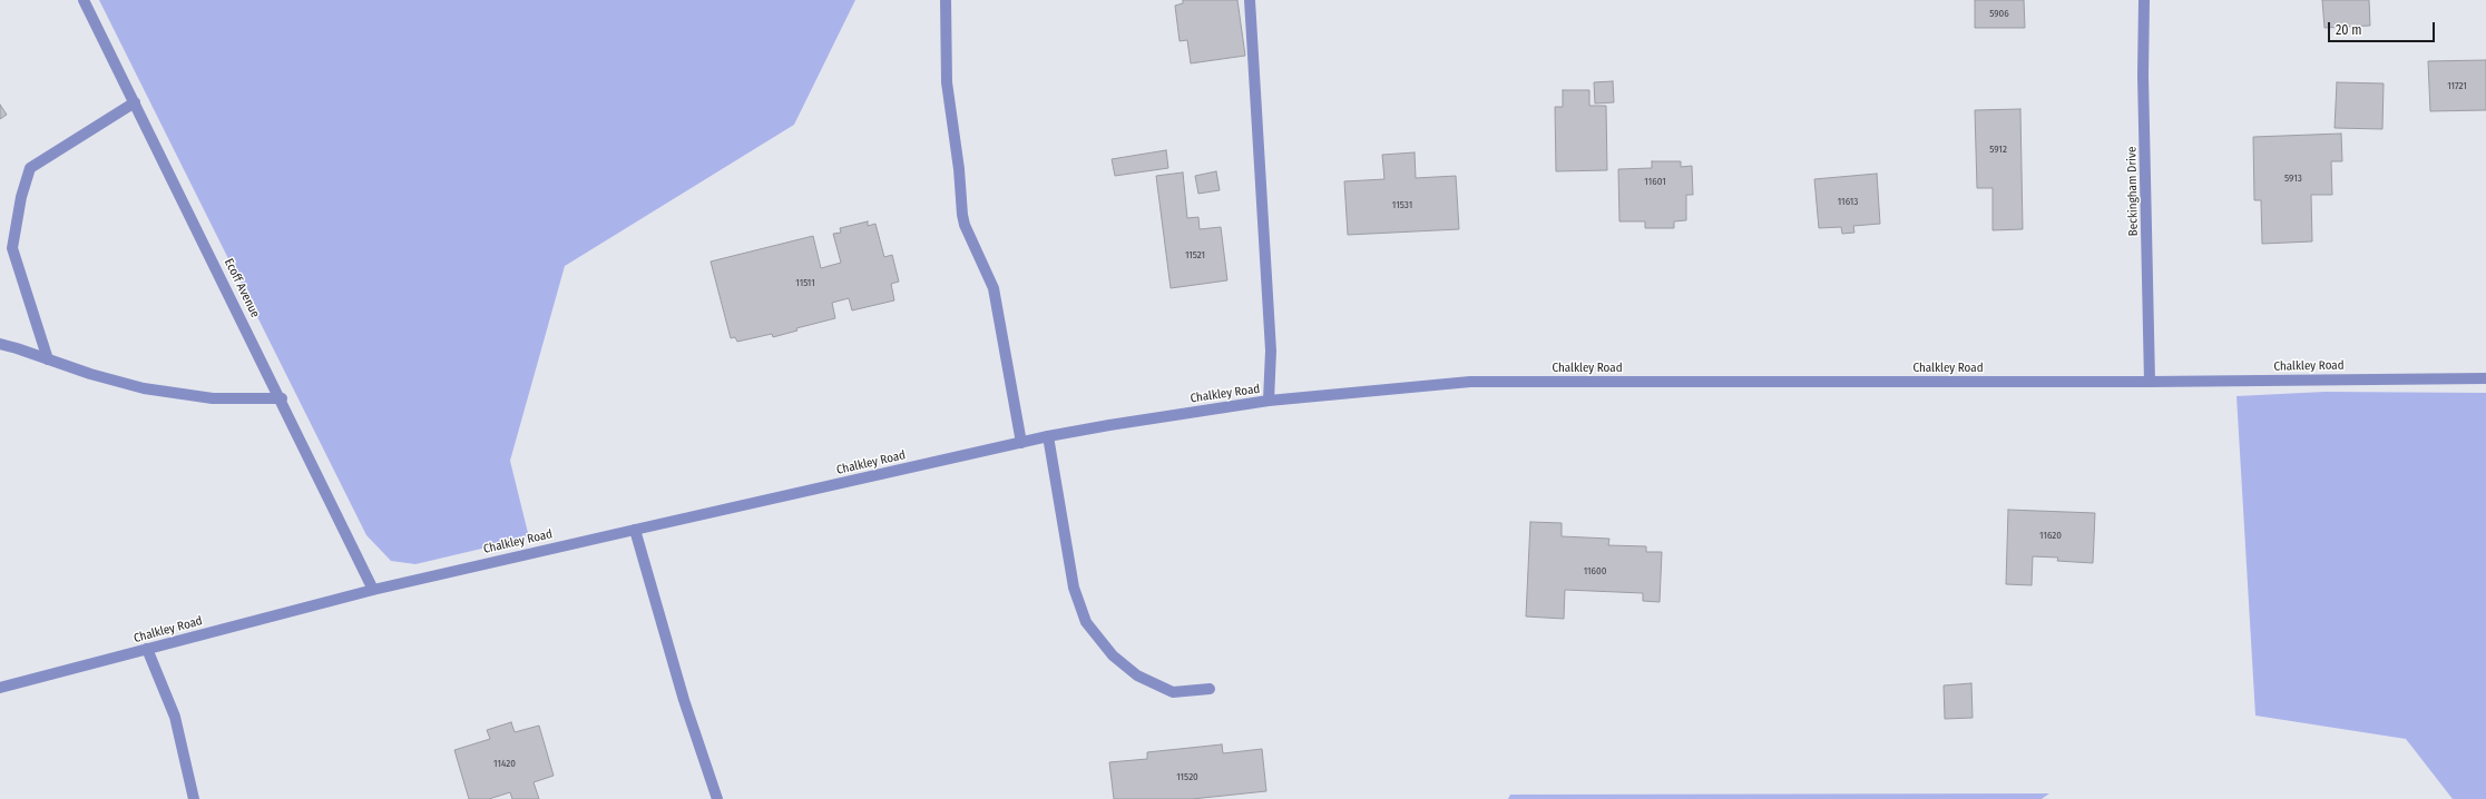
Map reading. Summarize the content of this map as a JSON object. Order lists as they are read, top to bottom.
{
  "streets": {
    "street": ["Beckingham Drive", "Ecoff Avenue", "Chalkley Road"]
  },
  "crossings": [
    ["Beckingham Drive", "Chalkley Road"],
    ["Ecoff Avenue", "Chalkley Road"]
  ],
  "house_numbers": [
    "5906",
    "11721",
    "5912",
    "5913",
    "11601",
    "11613",
    "11531",
    "11521",
    "11511",
    "11620",
    "11600",
    "11420",
    "11520"
  ],
  "scale_bar": "20 m"
}
